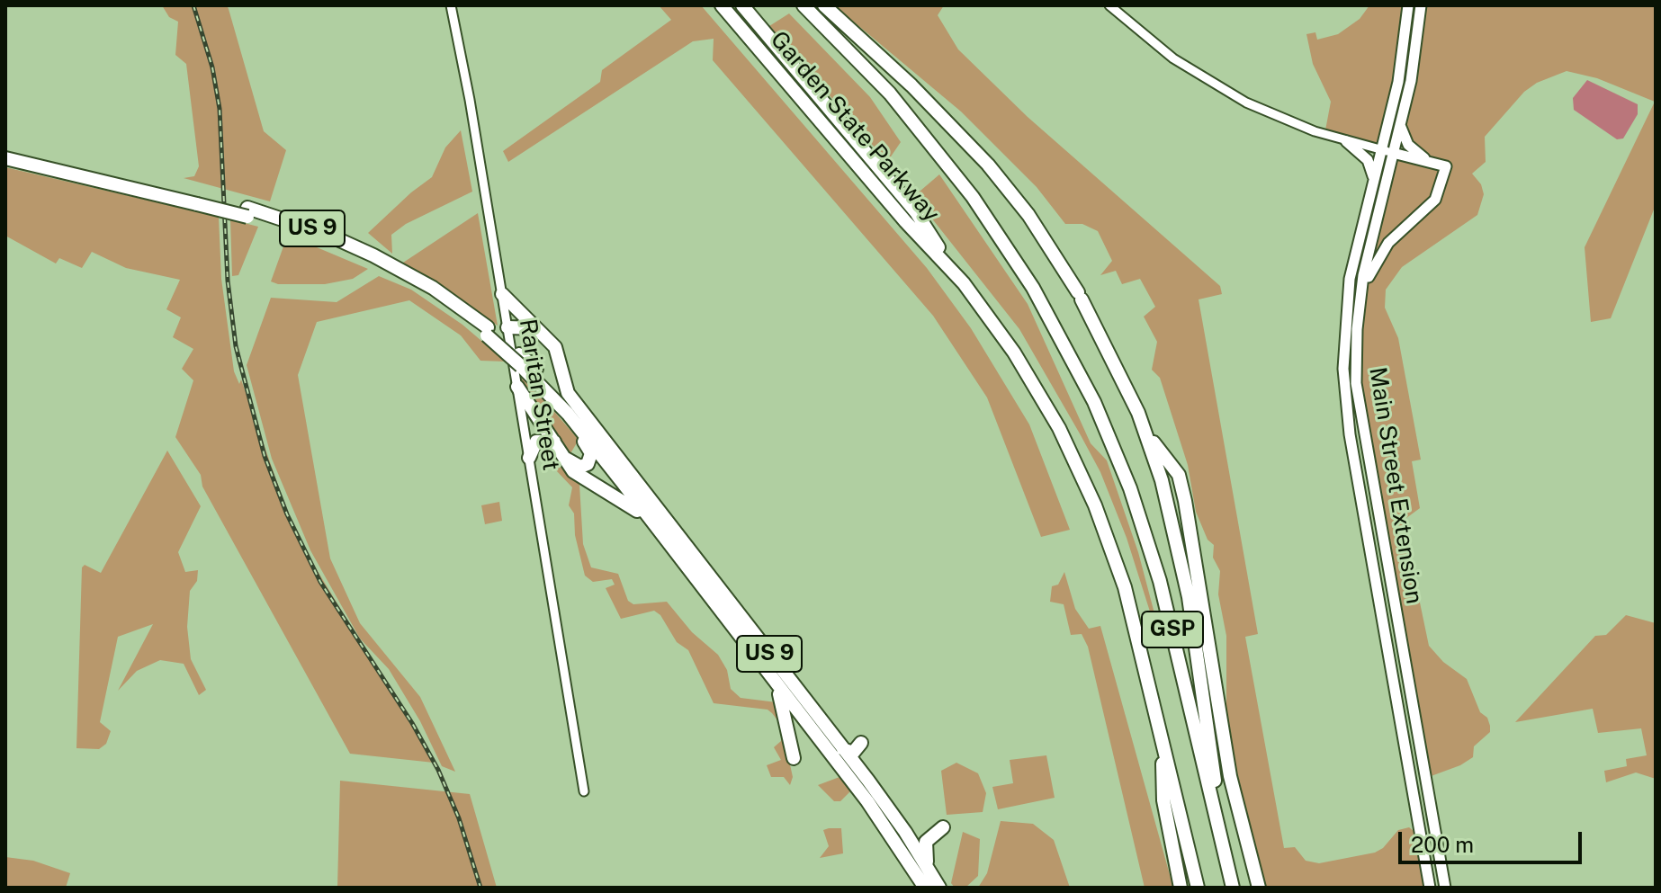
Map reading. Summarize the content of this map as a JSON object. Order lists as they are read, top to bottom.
{
  "streets": {
    "highway": ["Garden State Parkway", "US 9", "GSP"],
    "main road": ["Main Street Extension"],
    "street": ["Raritan Street"]
  },
  "scale_bar": "200 m"
}
